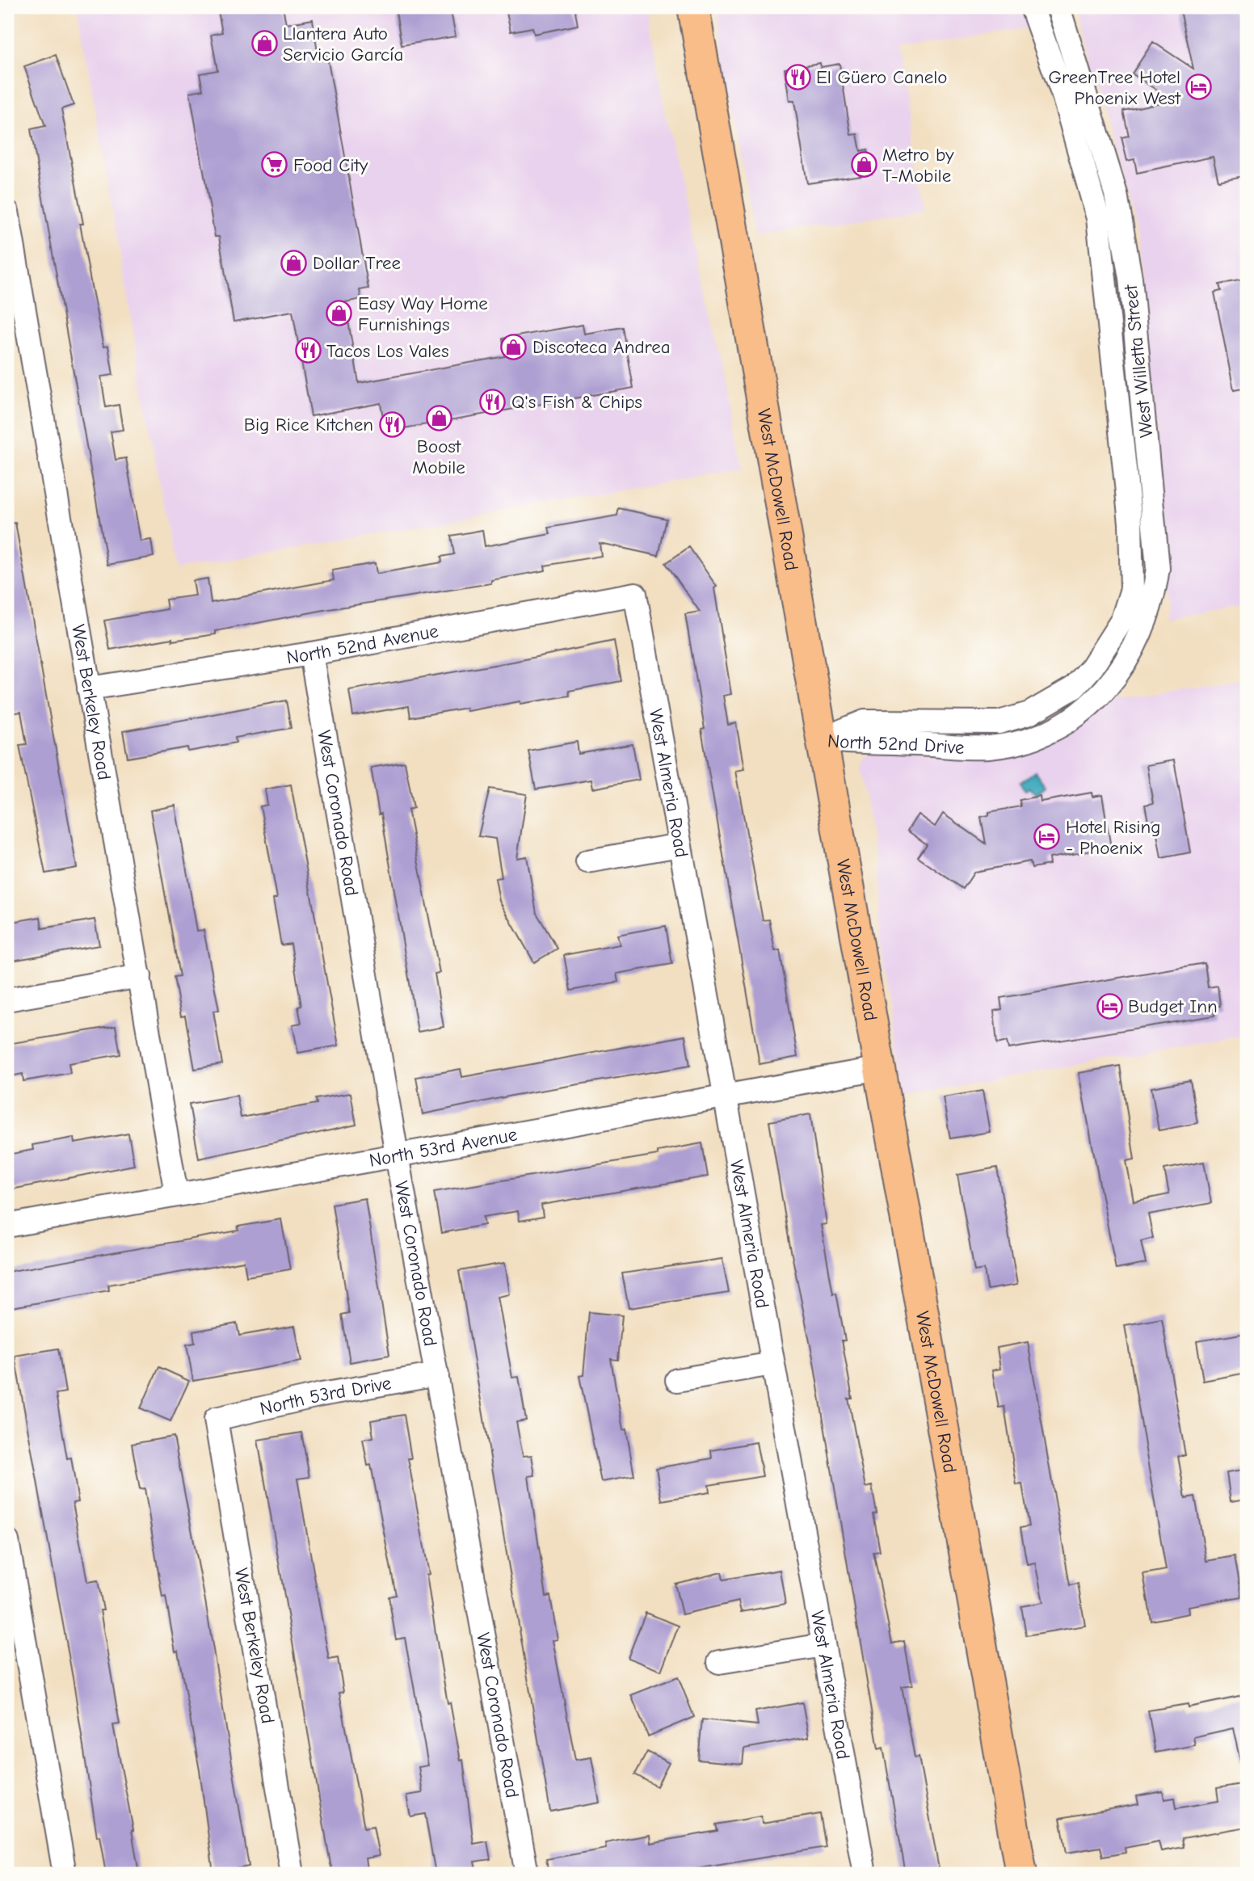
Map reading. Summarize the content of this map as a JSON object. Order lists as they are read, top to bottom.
{
  "streets": {
    "main road": ["West McDowell Road"],
    "street": [
      "West Willetta Street",
      "North 52nd Avenue",
      "West Berkeley Road",
      "North 52nd Drive",
      "West Almeria Road",
      "West Coronado Road",
      "North 53rd Avenue",
      "North 53rd Drive"
    ]
  },
  "crossings": [
    ["West Willetta Street", "North 52nd Drive"],
    ["West McDowell Road", "North 52nd Drive"],
    ["West McDowell Road", "North 53rd Avenue"],
    ["North 52nd Avenue", "West Berkeley Road"],
    ["North 52nd Avenue", "West Almeria Road"],
    ["North 52nd Avenue", "West Coronado Road"],
    ["West Berkeley Road", "North 53rd Avenue"],
    ["West Berkeley Road", "North 53rd Drive"],
    ["West Almeria Road", "North 53rd Avenue"],
    ["West Coronado Road", "North 53rd Avenue"],
    ["West Coronado Road", "North 53rd Drive"]
  ],
  "places": {
    "shop": [
      "Llantera Auto Servicio García",
      "Metro by T-Mobile",
      "Dollar Tree",
      "Easy Way Home Furnishings",
      "Discoteca Andrea",
      "Boost Mobile"
    ],
    "restaurant": [
      "El Güero Canelo",
      "Tacos Los Vales",
      "Q's Fish & Chips",
      "Big Rice Kitchen"
    ],
    "hotel": ["GreenTree Hotel Phoenix West", "Hotel Rising - Phoenix", "Budget Inn"],
    "supermarket": ["Food City"]
  }
}
